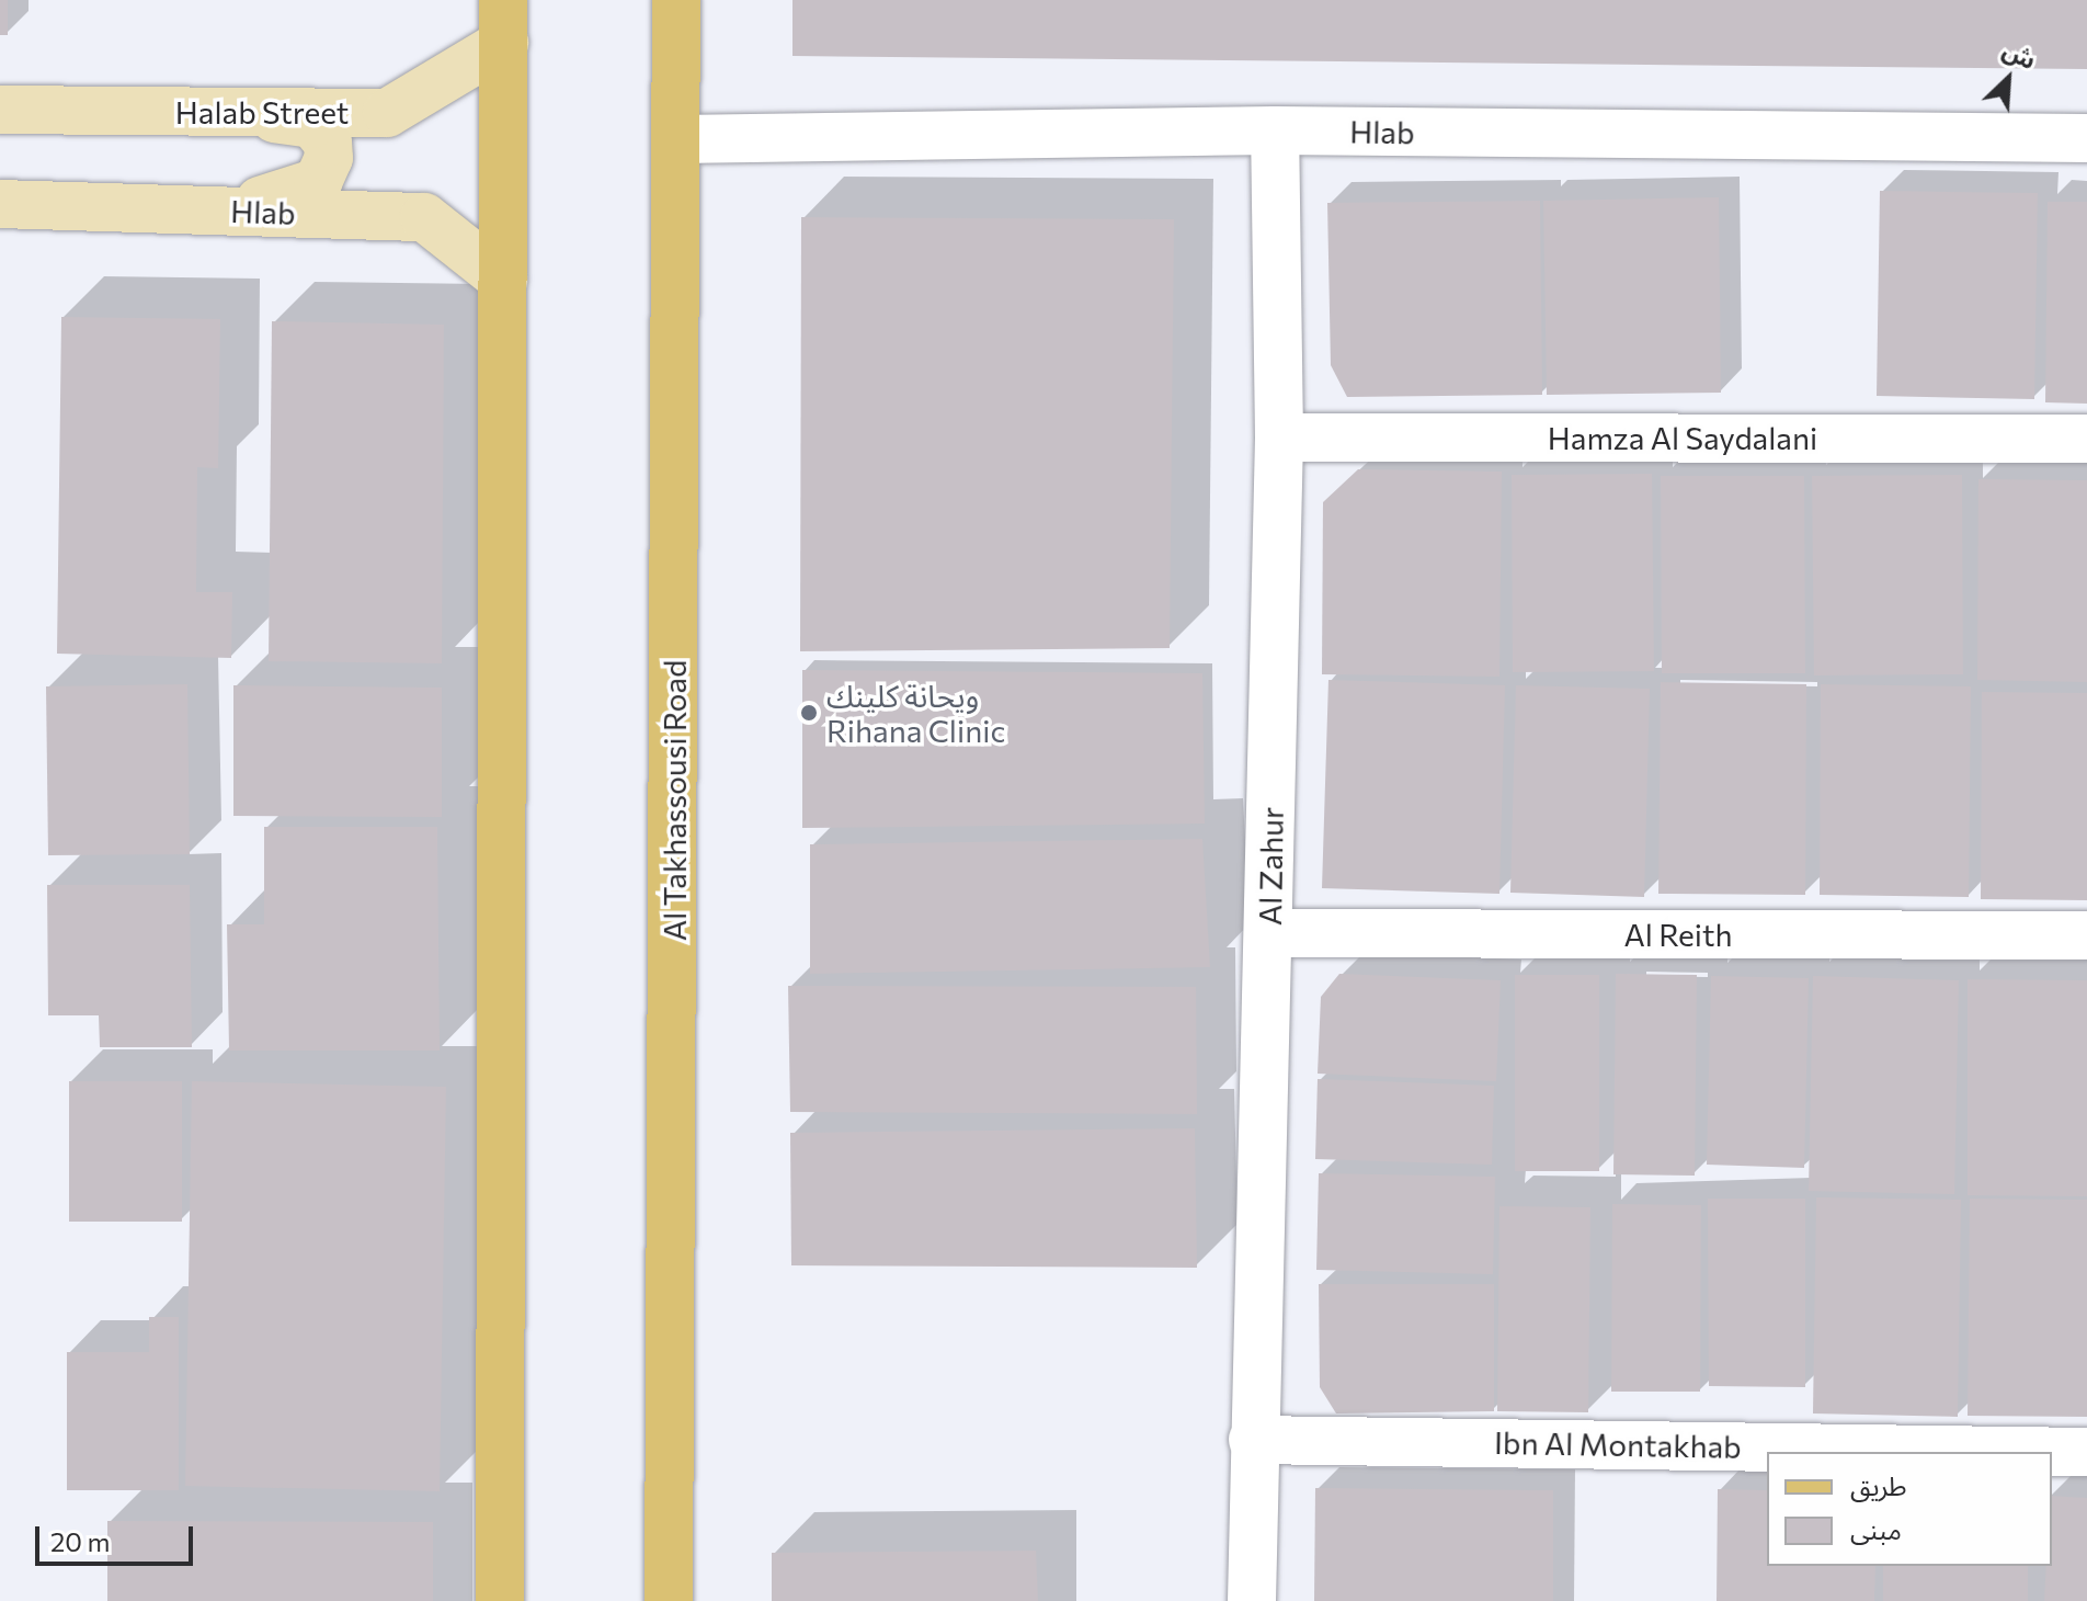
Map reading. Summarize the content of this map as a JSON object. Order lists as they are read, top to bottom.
{
  "streets": {
    "main road": ["Al Takhassousi Road"],
    "street": [
      "Halab Street",
      "Hlab",
      "Hamza Al Saydalani",
      "Al Zahur",
      "Al Reith",
      "Ibn Al Montakhab"
    ]
  },
  "crossings": [
    ["Hlab", "Al Takhassousi Road"],
    ["Hlab", "Al Zahur"],
    ["Hamza Al Saydalani", "Al Zahur"],
    ["Al Zahur", "Al Reith"],
    ["Al Zahur", "Ibn Al Montakhab"]
  ],
  "places": ["ويحانة كلينك Rihana Clinic"],
  "legend": ["طريق", "مبنى"],
  "scale_bar": "20 m",
  "north": "top right"
}
